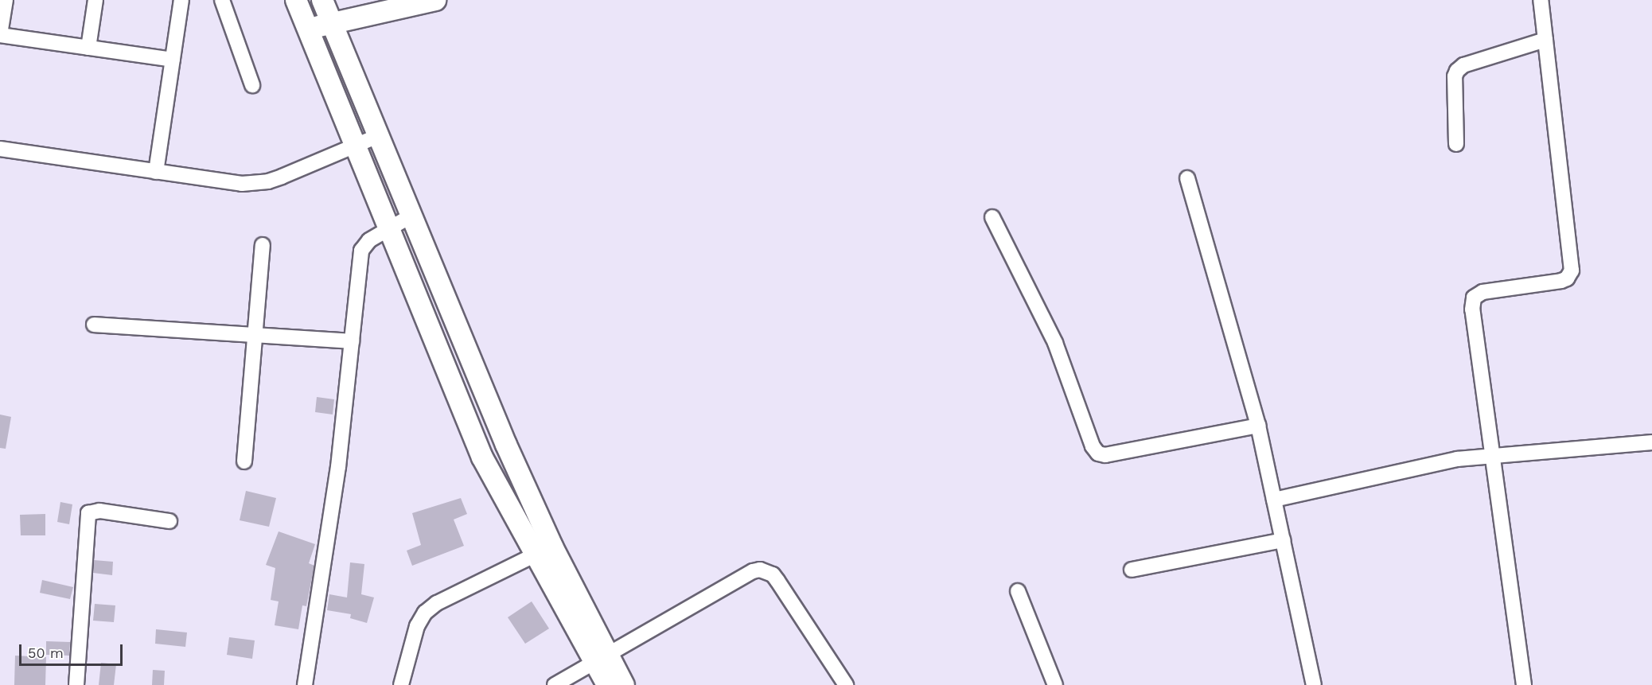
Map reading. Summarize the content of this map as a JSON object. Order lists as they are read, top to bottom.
{
  "scale_bar": "50 m"
}
